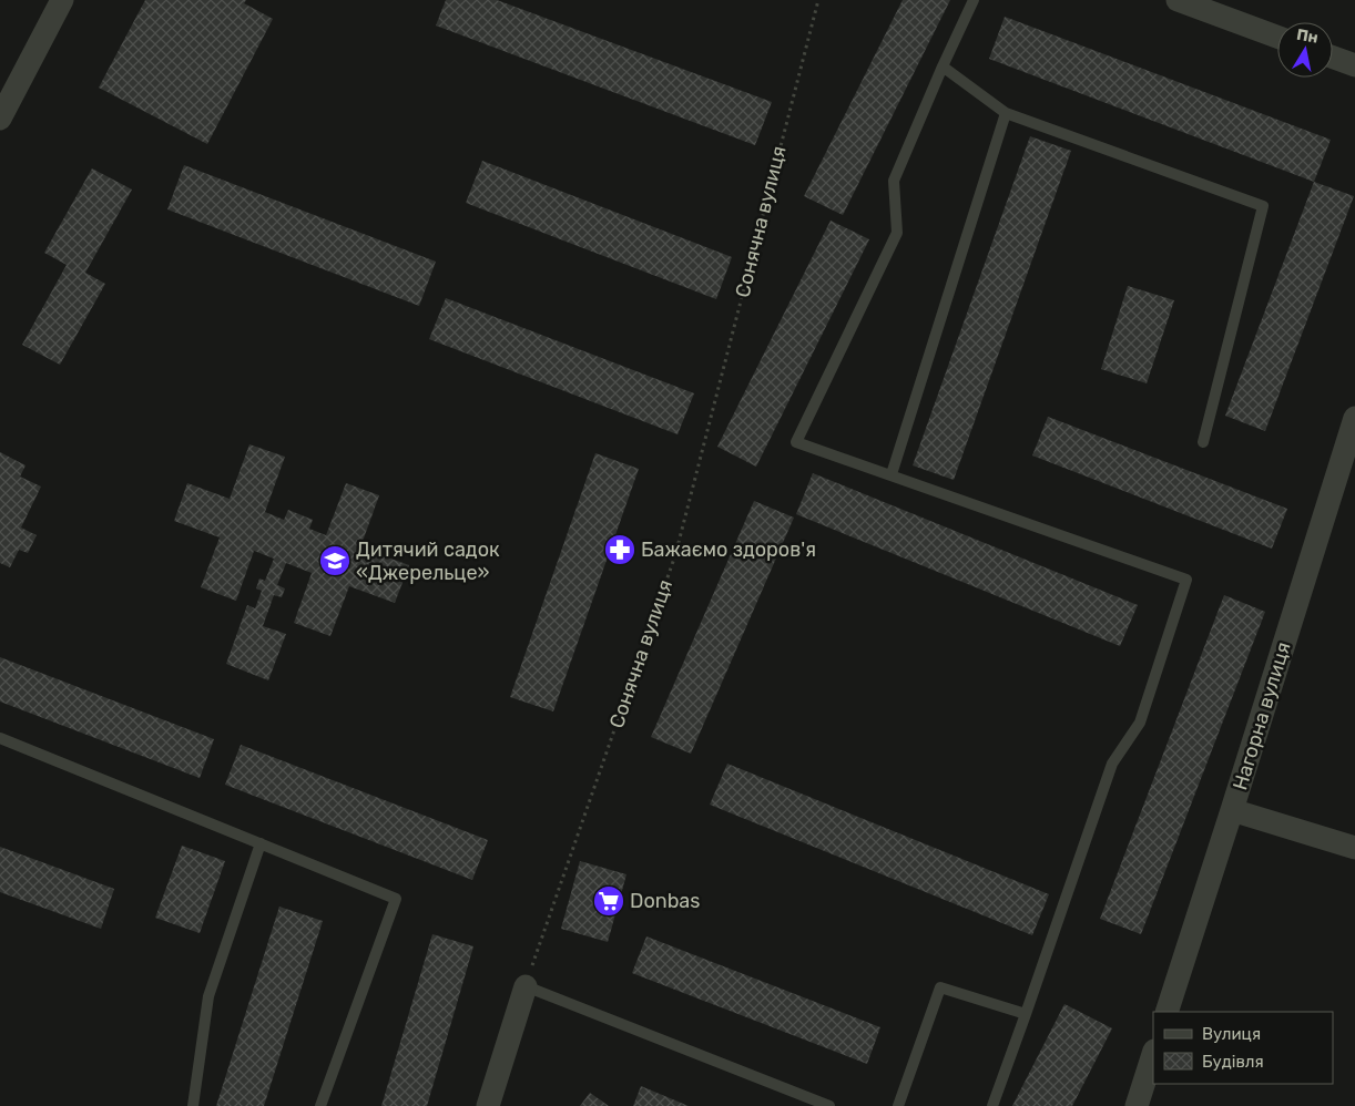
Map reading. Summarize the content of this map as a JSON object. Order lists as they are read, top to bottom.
{
  "streets": {
    "street": ["Нагорна вулиця"],
    "path": ["Сонячна вулиця"]
  },
  "places": {
    "pharmacy": ["Бажаємо здоров'я"],
    "school or university": ["Дитячий садок «Джерельце»"],
    "supermarket": ["Donbas"]
  },
  "legend": ["Вулиця", "Будівля"],
  "north": "top"
}
